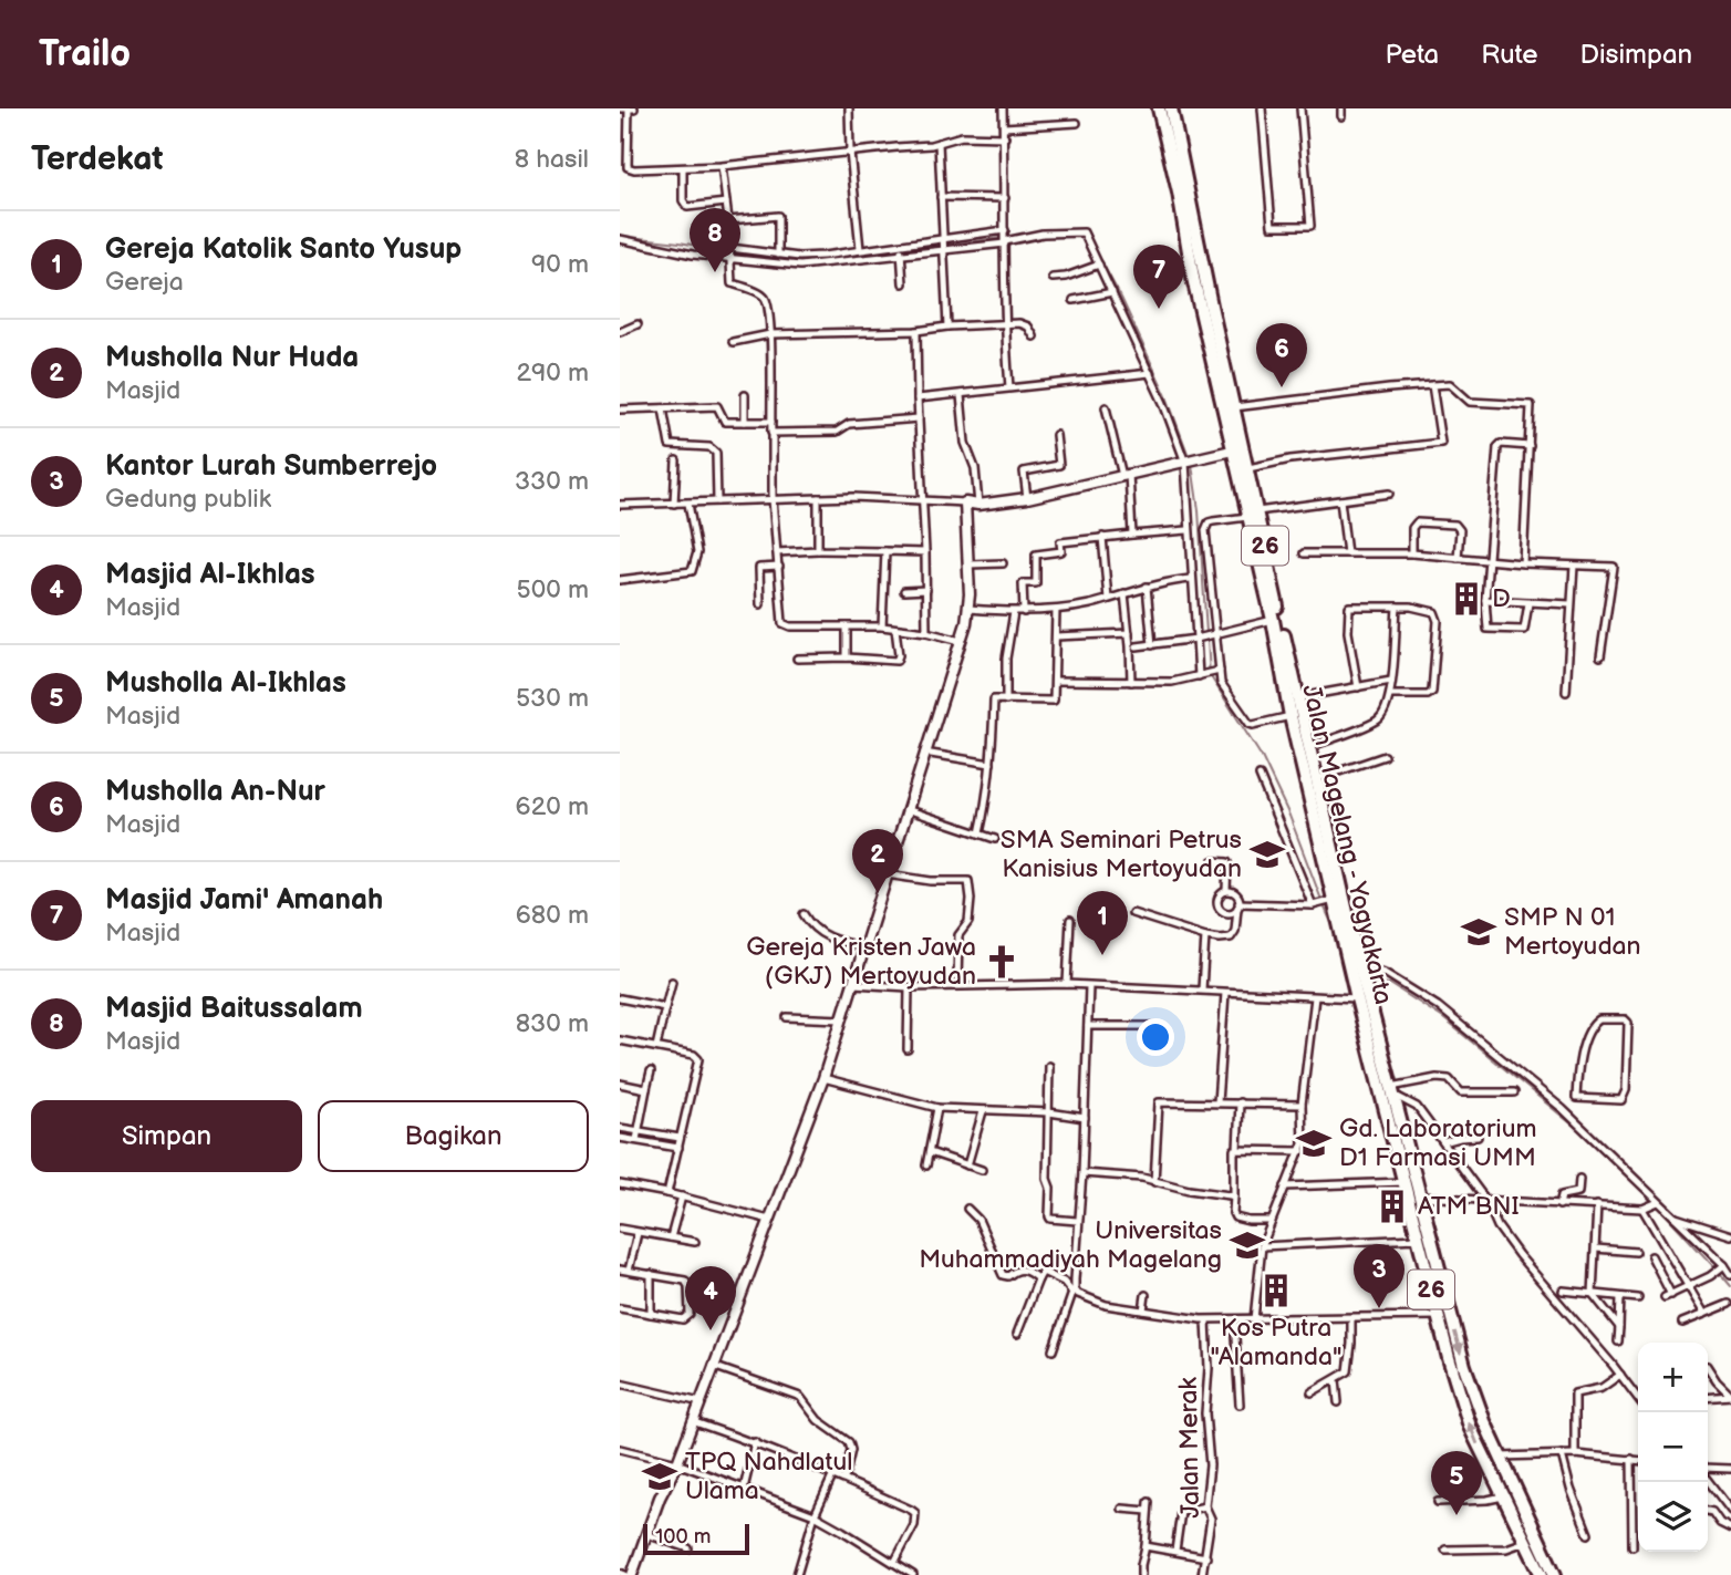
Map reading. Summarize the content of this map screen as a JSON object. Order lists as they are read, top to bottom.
{
  "streets": {
    "highway": ["26", "Jalan Magelang - Yogyakarta"],
    "street": ["Jalan Merak"]
  },
  "places": {
    "building": ["D", "ATM BNI", "Kos Putra \"Alamanda\""],
    "school or university": [
      "SMA Seminari Petrus Kanisius Mertoyudan",
      "SMP N 01 Mertoyudan",
      "Gd. Laboratorium D1 Farmasi UMM",
      "Universitas Muhammadiyah Magelang",
      "TPQ Nahdlatul Ulama"
    ],
    "church": ["Gereja Kristen Jawa (GKJ) Mertoyudan"]
  },
  "scale_bar": "100 m",
  "page": {
    "header": "Trailo",
    "nav": ["Peta", "Rute", "Disimpan"],
    "heading": ["Terdekat", "8 hasil"],
    "pins": [
      "8",
      "7",
      "6",
      "2",
      "1",
      "3",
      "4",
      "5"
    ],
    "list": [
      {
        "mark": "1",
        "name": "Gereja Katolik Santo Yusup",
        "note": "Gereja",
        "value": "90 m"
      },
      {
        "mark": "2",
        "name": "Musholla Nur Huda",
        "note": "Masjid",
        "value": "290 m"
      },
      {
        "mark": "3",
        "name": "Kantor Lurah Sumberrejo",
        "note": "Gedung publik",
        "value": "330 m"
      },
      {
        "mark": "4",
        "name": "Masjid Al-Ikhlas",
        "note": "Masjid",
        "value": "500 m"
      },
      {
        "mark": "5",
        "name": "Musholla Al-Ikhlas",
        "note": "Masjid",
        "value": "530 m"
      },
      {
        "mark": "6",
        "name": "Musholla An-Nur",
        "note": "Masjid",
        "value": "620 m"
      },
      {
        "mark": "7",
        "name": "Masjid Jami' Amanah",
        "note": "Masjid",
        "value": "680 m"
      },
      {
        "mark": "8",
        "name": "Masjid Baitussalam",
        "note": "Masjid",
        "value": "830 m"
      }
    ],
    "buttons": ["Simpan", "Bagikan"],
    "map_buttons": ["+", "−"],
    "scale": "100 m"
  }
}
